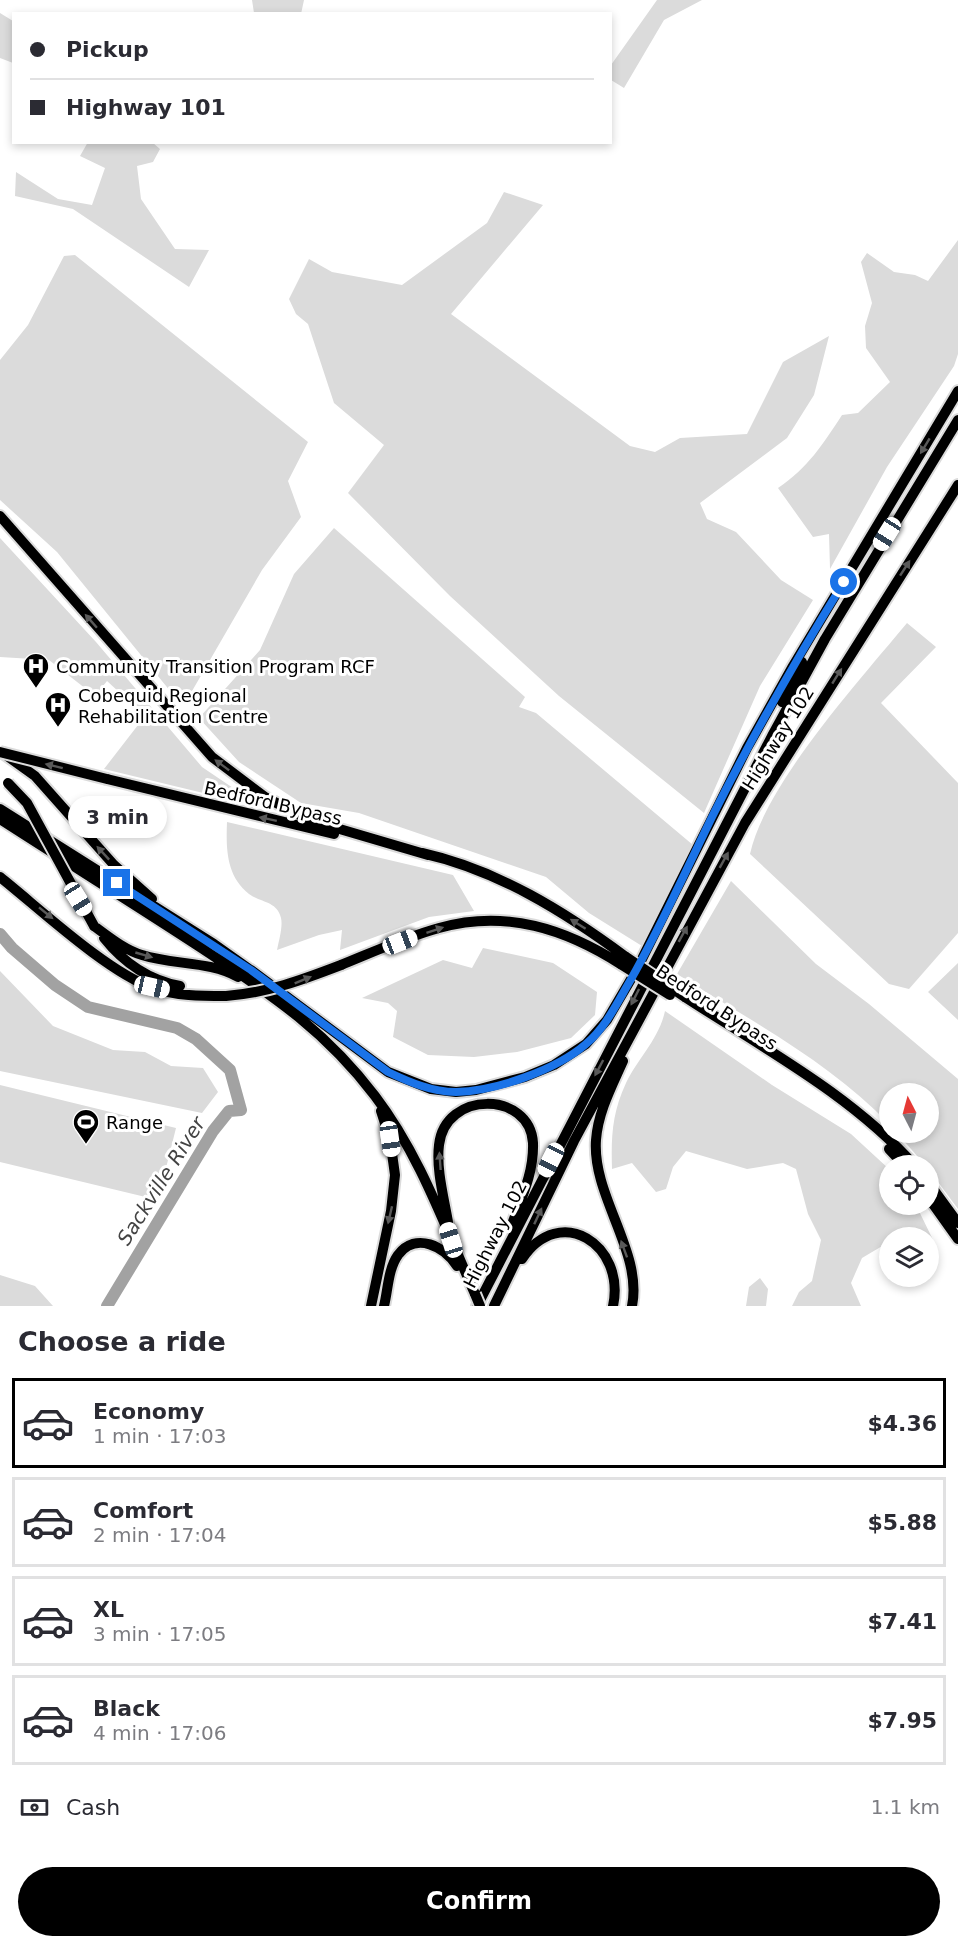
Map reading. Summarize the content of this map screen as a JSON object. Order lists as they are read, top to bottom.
{
  "streets": {
    "highway": ["Highway 102", "Bedford Bypass"]
  },
  "water": ["Sackville River"],
  "places": {
    "hospital": ["Community Transition Program RCF", "Cobequid Regional Rehabilitation Centre"],
    "sports": ["Range"]
  },
  "north": "top",
  "page": {
    "banner": ["Pickup", "Highway 101"],
    "bubble": "3 min",
    "heading": "Choose a ride",
    "list": [
      {
        "name": "Economy",
        "note": "1 min · 17:03",
        "value": "$4.36"
      },
      {
        "name": "Comfort",
        "note": "2 min · 17:04",
        "value": "$5.88"
      },
      {
        "name": "XL",
        "note": "3 min · 17:05",
        "value": "$7.41"
      },
      {
        "name": "Black",
        "note": "4 min · 17:06",
        "value": "$7.95"
      }
    ],
    "pay": ["Cash", "1.1 km"],
    "buttons": "Confirm"
  }
}
